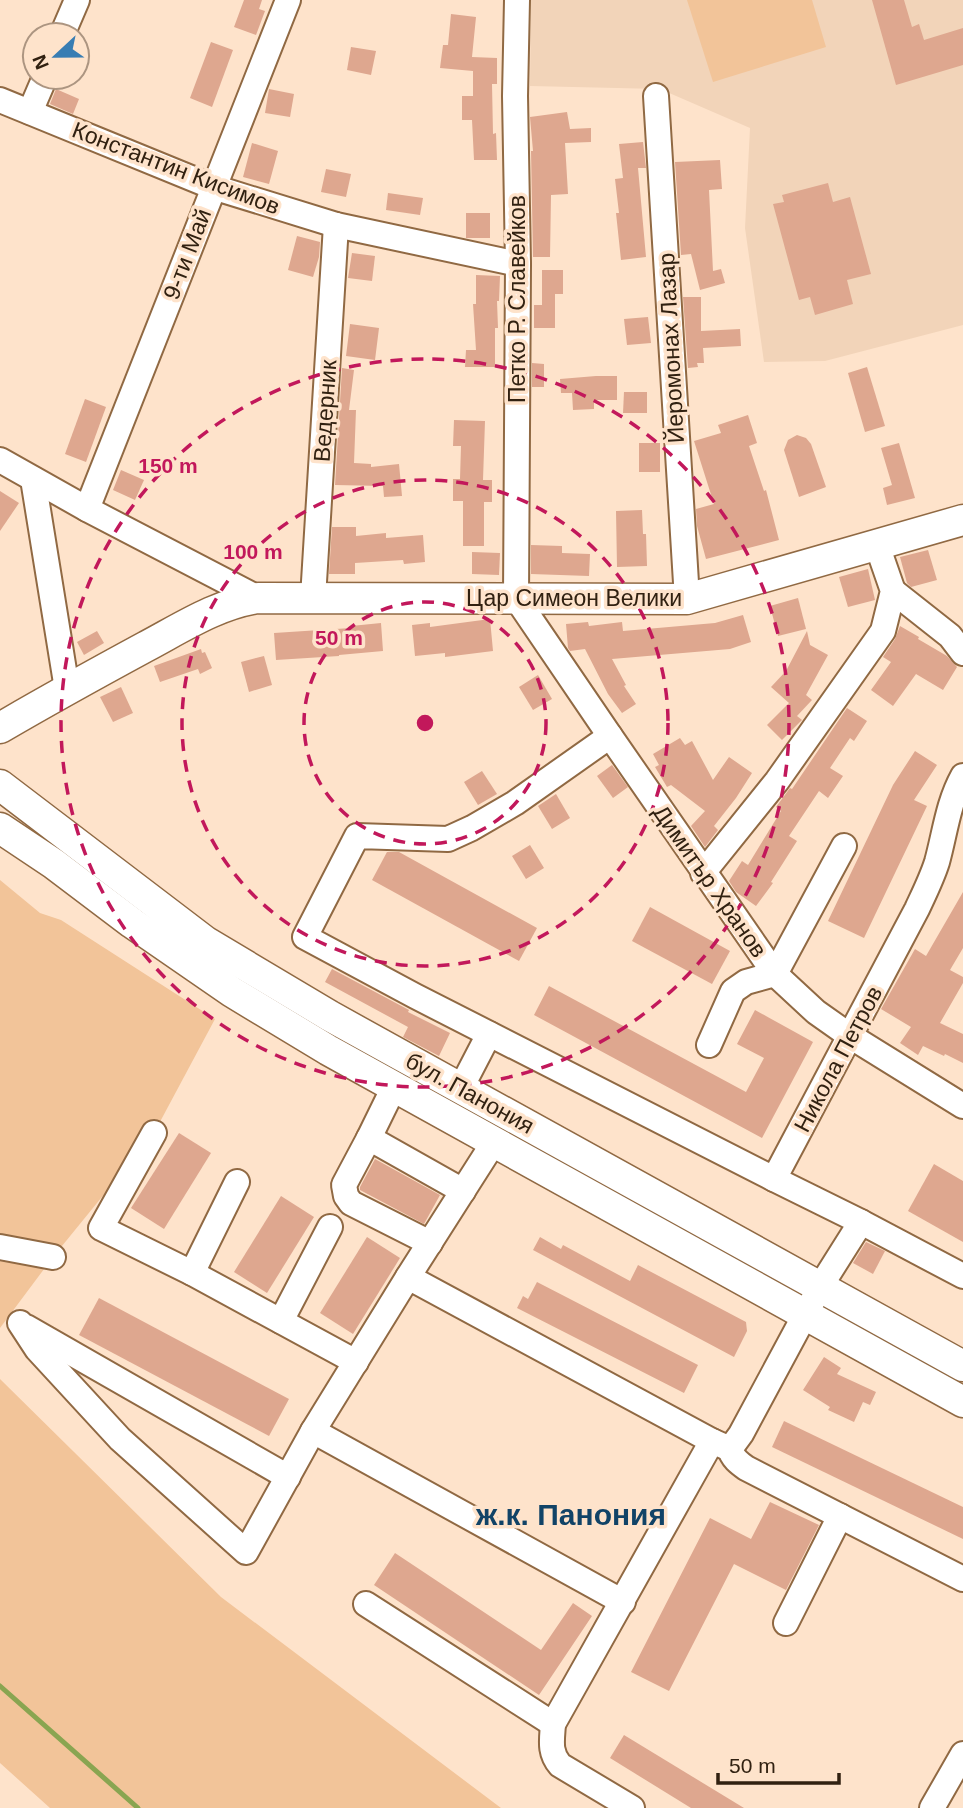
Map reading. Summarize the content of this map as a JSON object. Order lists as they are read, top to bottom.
{
  "streets": {
    "main road": ["Цар Симеон Велики", "бул. Панония"],
    "street": [
      "Константин Кисимов",
      "9-ти Май",
      "Петко Р. Славейков",
      "Йеромонах Лазар",
      "Ведерник",
      "Димитър Хранов",
      "Никола Петров"
    ]
  },
  "crossings": [
    ["Константин Кисимов", "9-ти Май"],
    ["Константин Кисимов", "Петко Р. Славейков"],
    ["Константин Кисимов", "Ведерник"],
    ["9-ти Май", "Цар Симеон Велики"],
    ["Петко Р. Славейков", "Цар Симеон Велики"],
    ["Петко Р. Славейков", "Димитър Хранов"],
    ["Йеромонах Лазар", "Цар Симеон Велики"],
    ["Ведерник", "Цар Симеон Велики"],
    ["Цар Симеон Велики", "Димитър Хранов"],
    ["Димитър Хранов", "Никола Петров"]
  ],
  "districts": ["ж.к. Панония"],
  "scale_bar": "50 m",
  "north": "left",
  "rings": ["150 m", "100 m", "50 m"]
}
